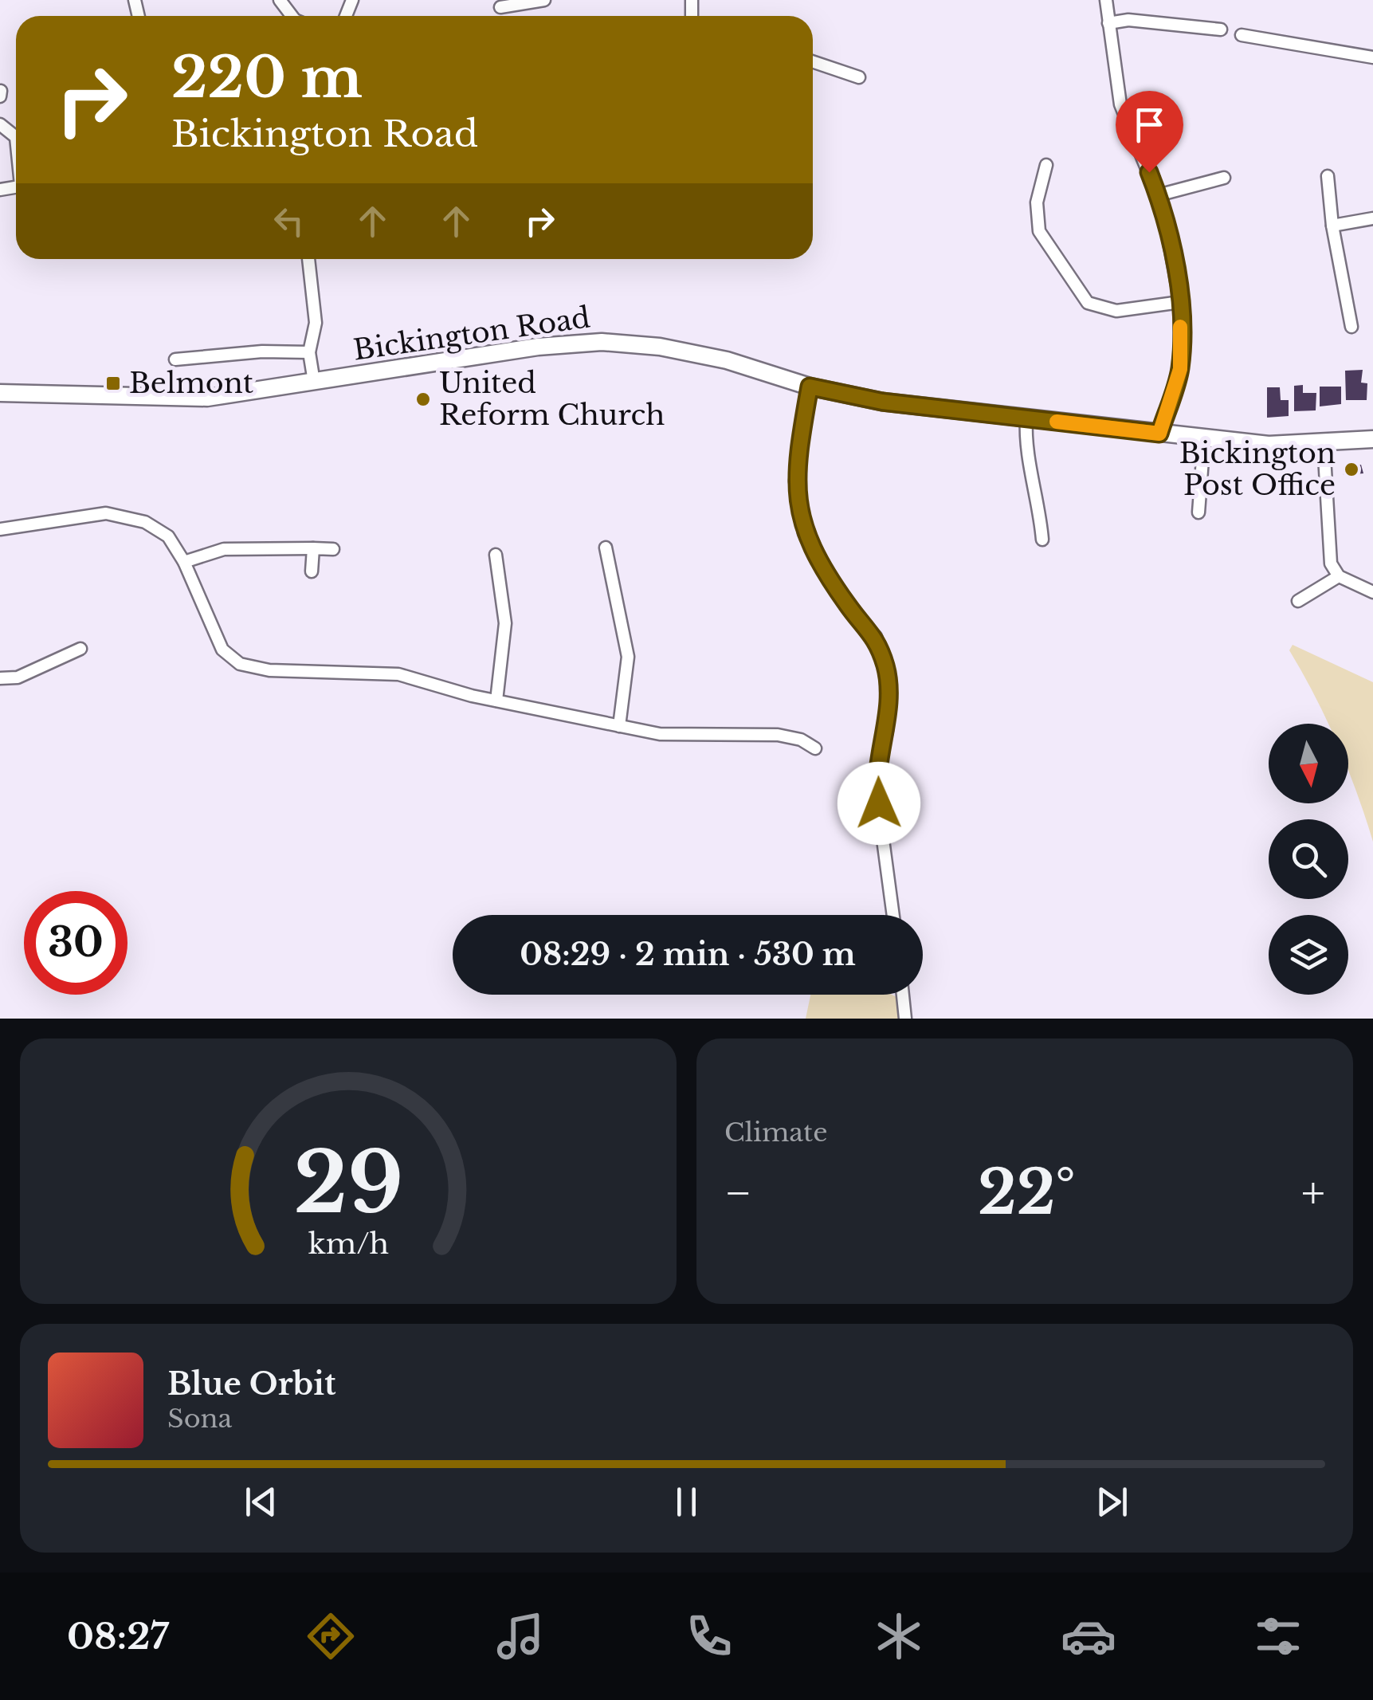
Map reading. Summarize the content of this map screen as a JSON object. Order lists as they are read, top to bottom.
{
  "streets": {
    "main road": ["Bickington Road"]
  },
  "places": {
    "transit": ["Belmont"],
    "other": ["United Reform Church", "Bickington Post Office"]
  },
  "north": "bottom",
  "page": {
    "turn": ["220 m", "Bickington Road"],
    "limit": "30",
    "trip": "08:29 · 2 min · 530 m",
    "tile": "Climate",
    "heat": ["−", "22°", "+"],
    "song": ["Blue Orbit", "Sona"],
    "tabs": "08:27",
    "gauge": ["29", "km/h"]
  }
}
